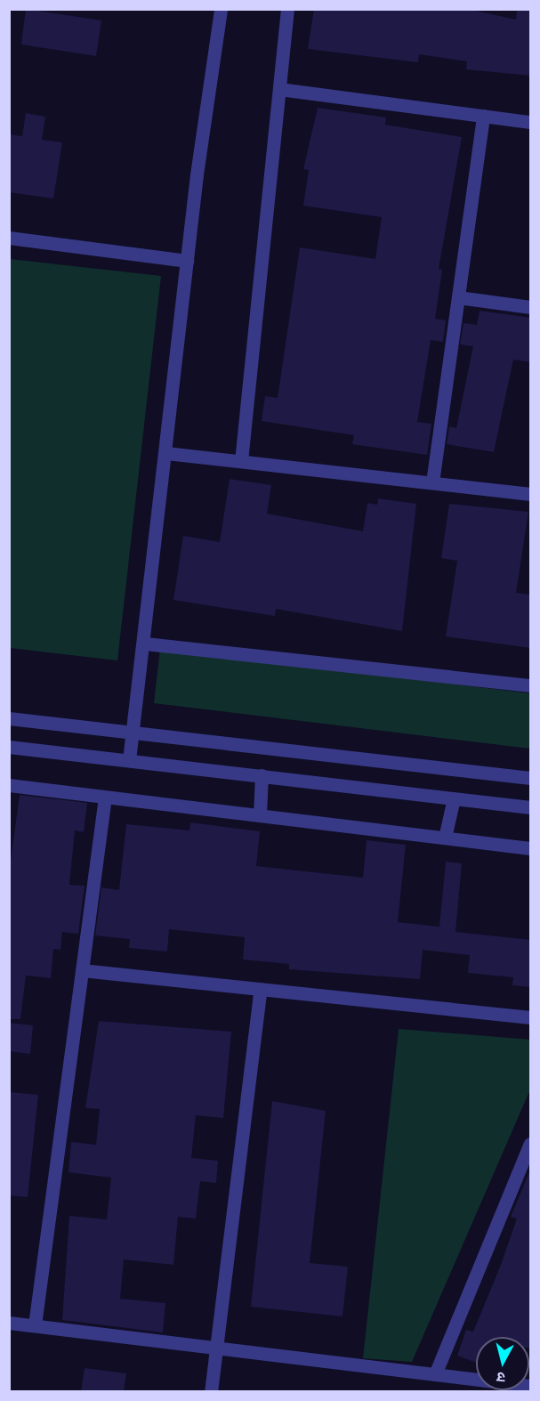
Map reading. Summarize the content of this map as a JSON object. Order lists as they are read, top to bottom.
{
  "north": "bottom"
}
